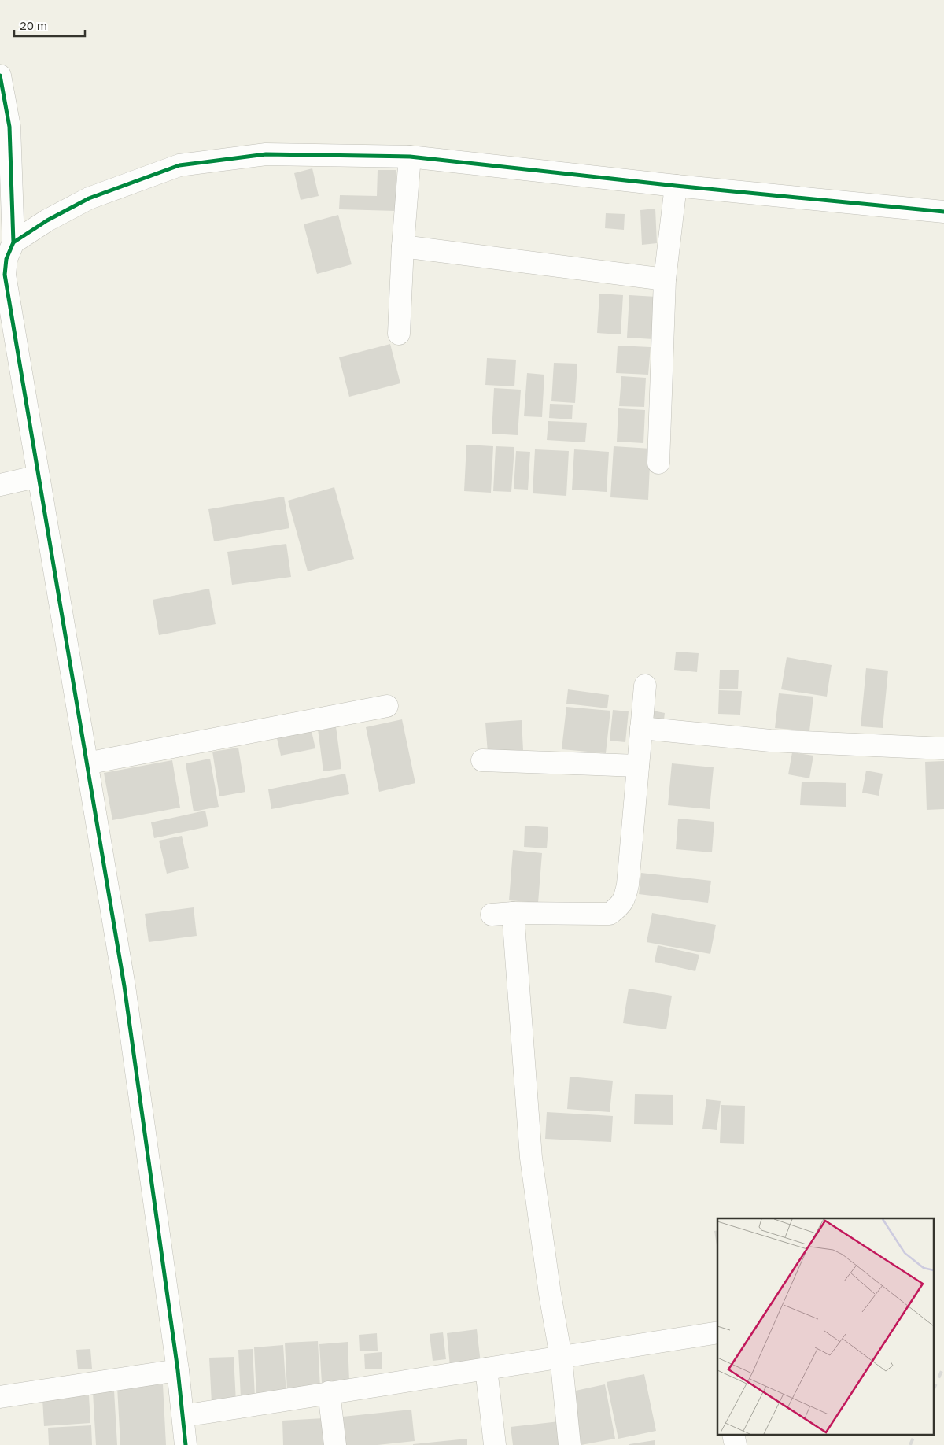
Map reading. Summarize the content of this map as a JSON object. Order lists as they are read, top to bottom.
{
  "scale_bar": "20 m"
}
